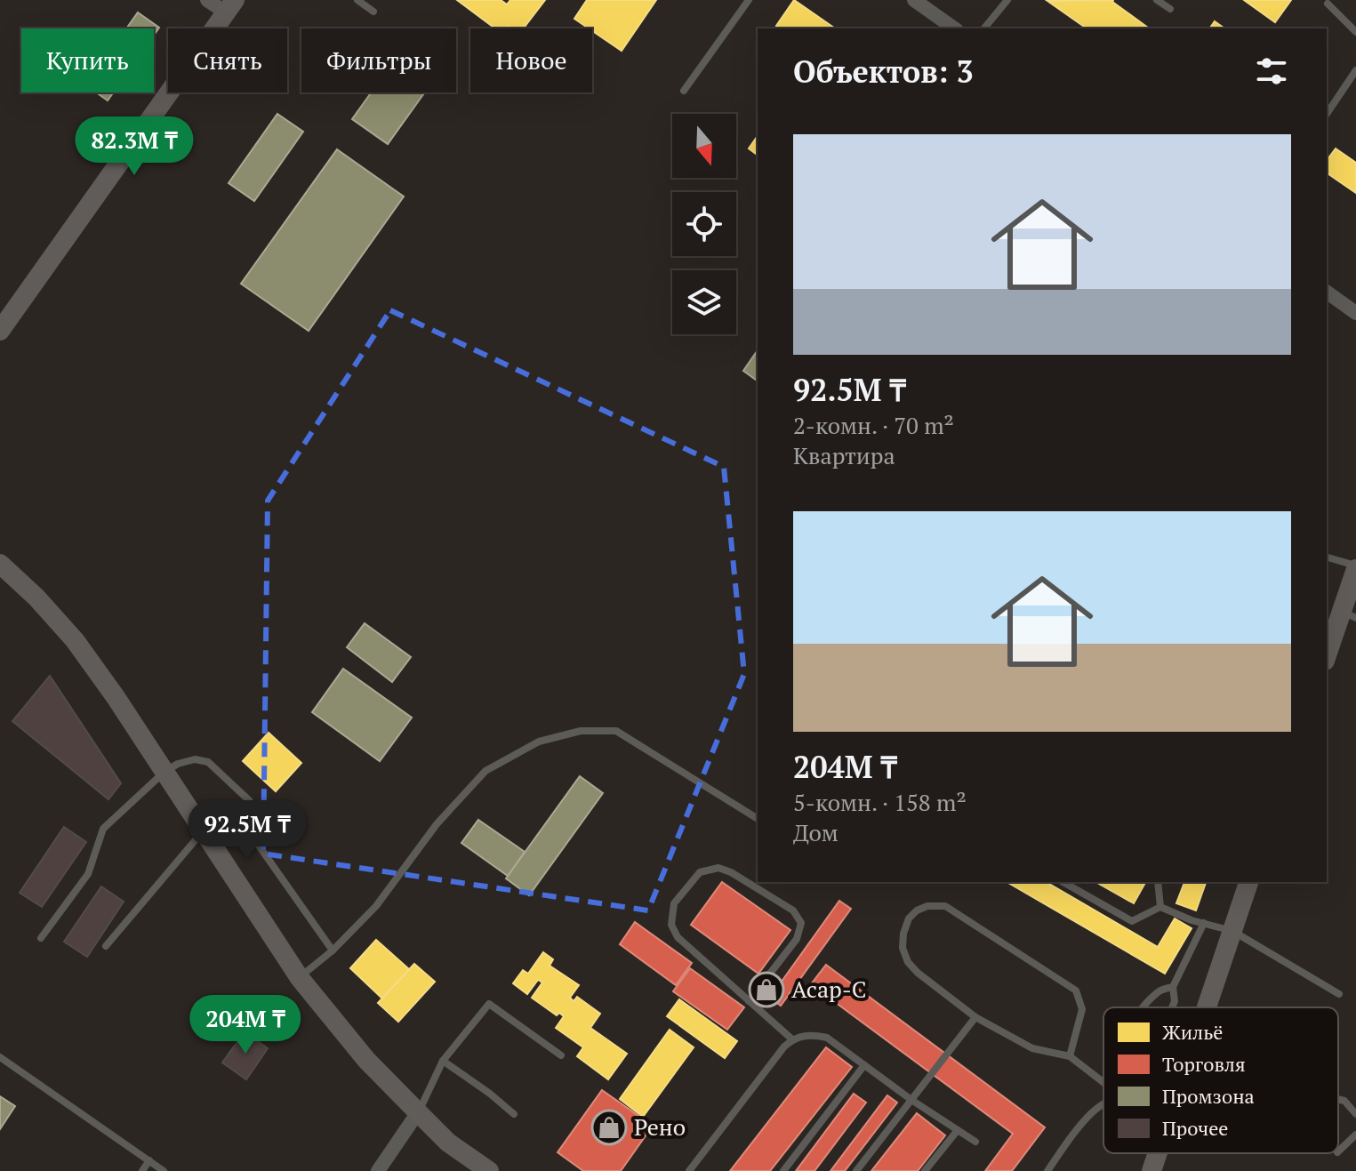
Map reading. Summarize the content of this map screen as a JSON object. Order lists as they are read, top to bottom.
{
  "places": {
    "shop": ["Асар-С", "Рено"]
  },
  "legend": [
    "Жильё",
    "Торговля",
    "Промзона",
    "Прочее"
  ],
  "north": "bottom",
  "page": {
    "chip": [
      "Купить",
      "Снять",
      "Фильтры",
      "Новое"
    ],
    "heading": "Объектов: 3",
    "list": [
      {
        "name": "92.5M ₸",
        "note": "2-комн. · 70 m² · Квартира"
      },
      {
        "name": "204M ₸",
        "note": "5-комн. · 158 m² · Дом"
      }
    ],
    "price": ["82.3M ₸", "92.5M ₸", "204M ₸"]
  }
}
